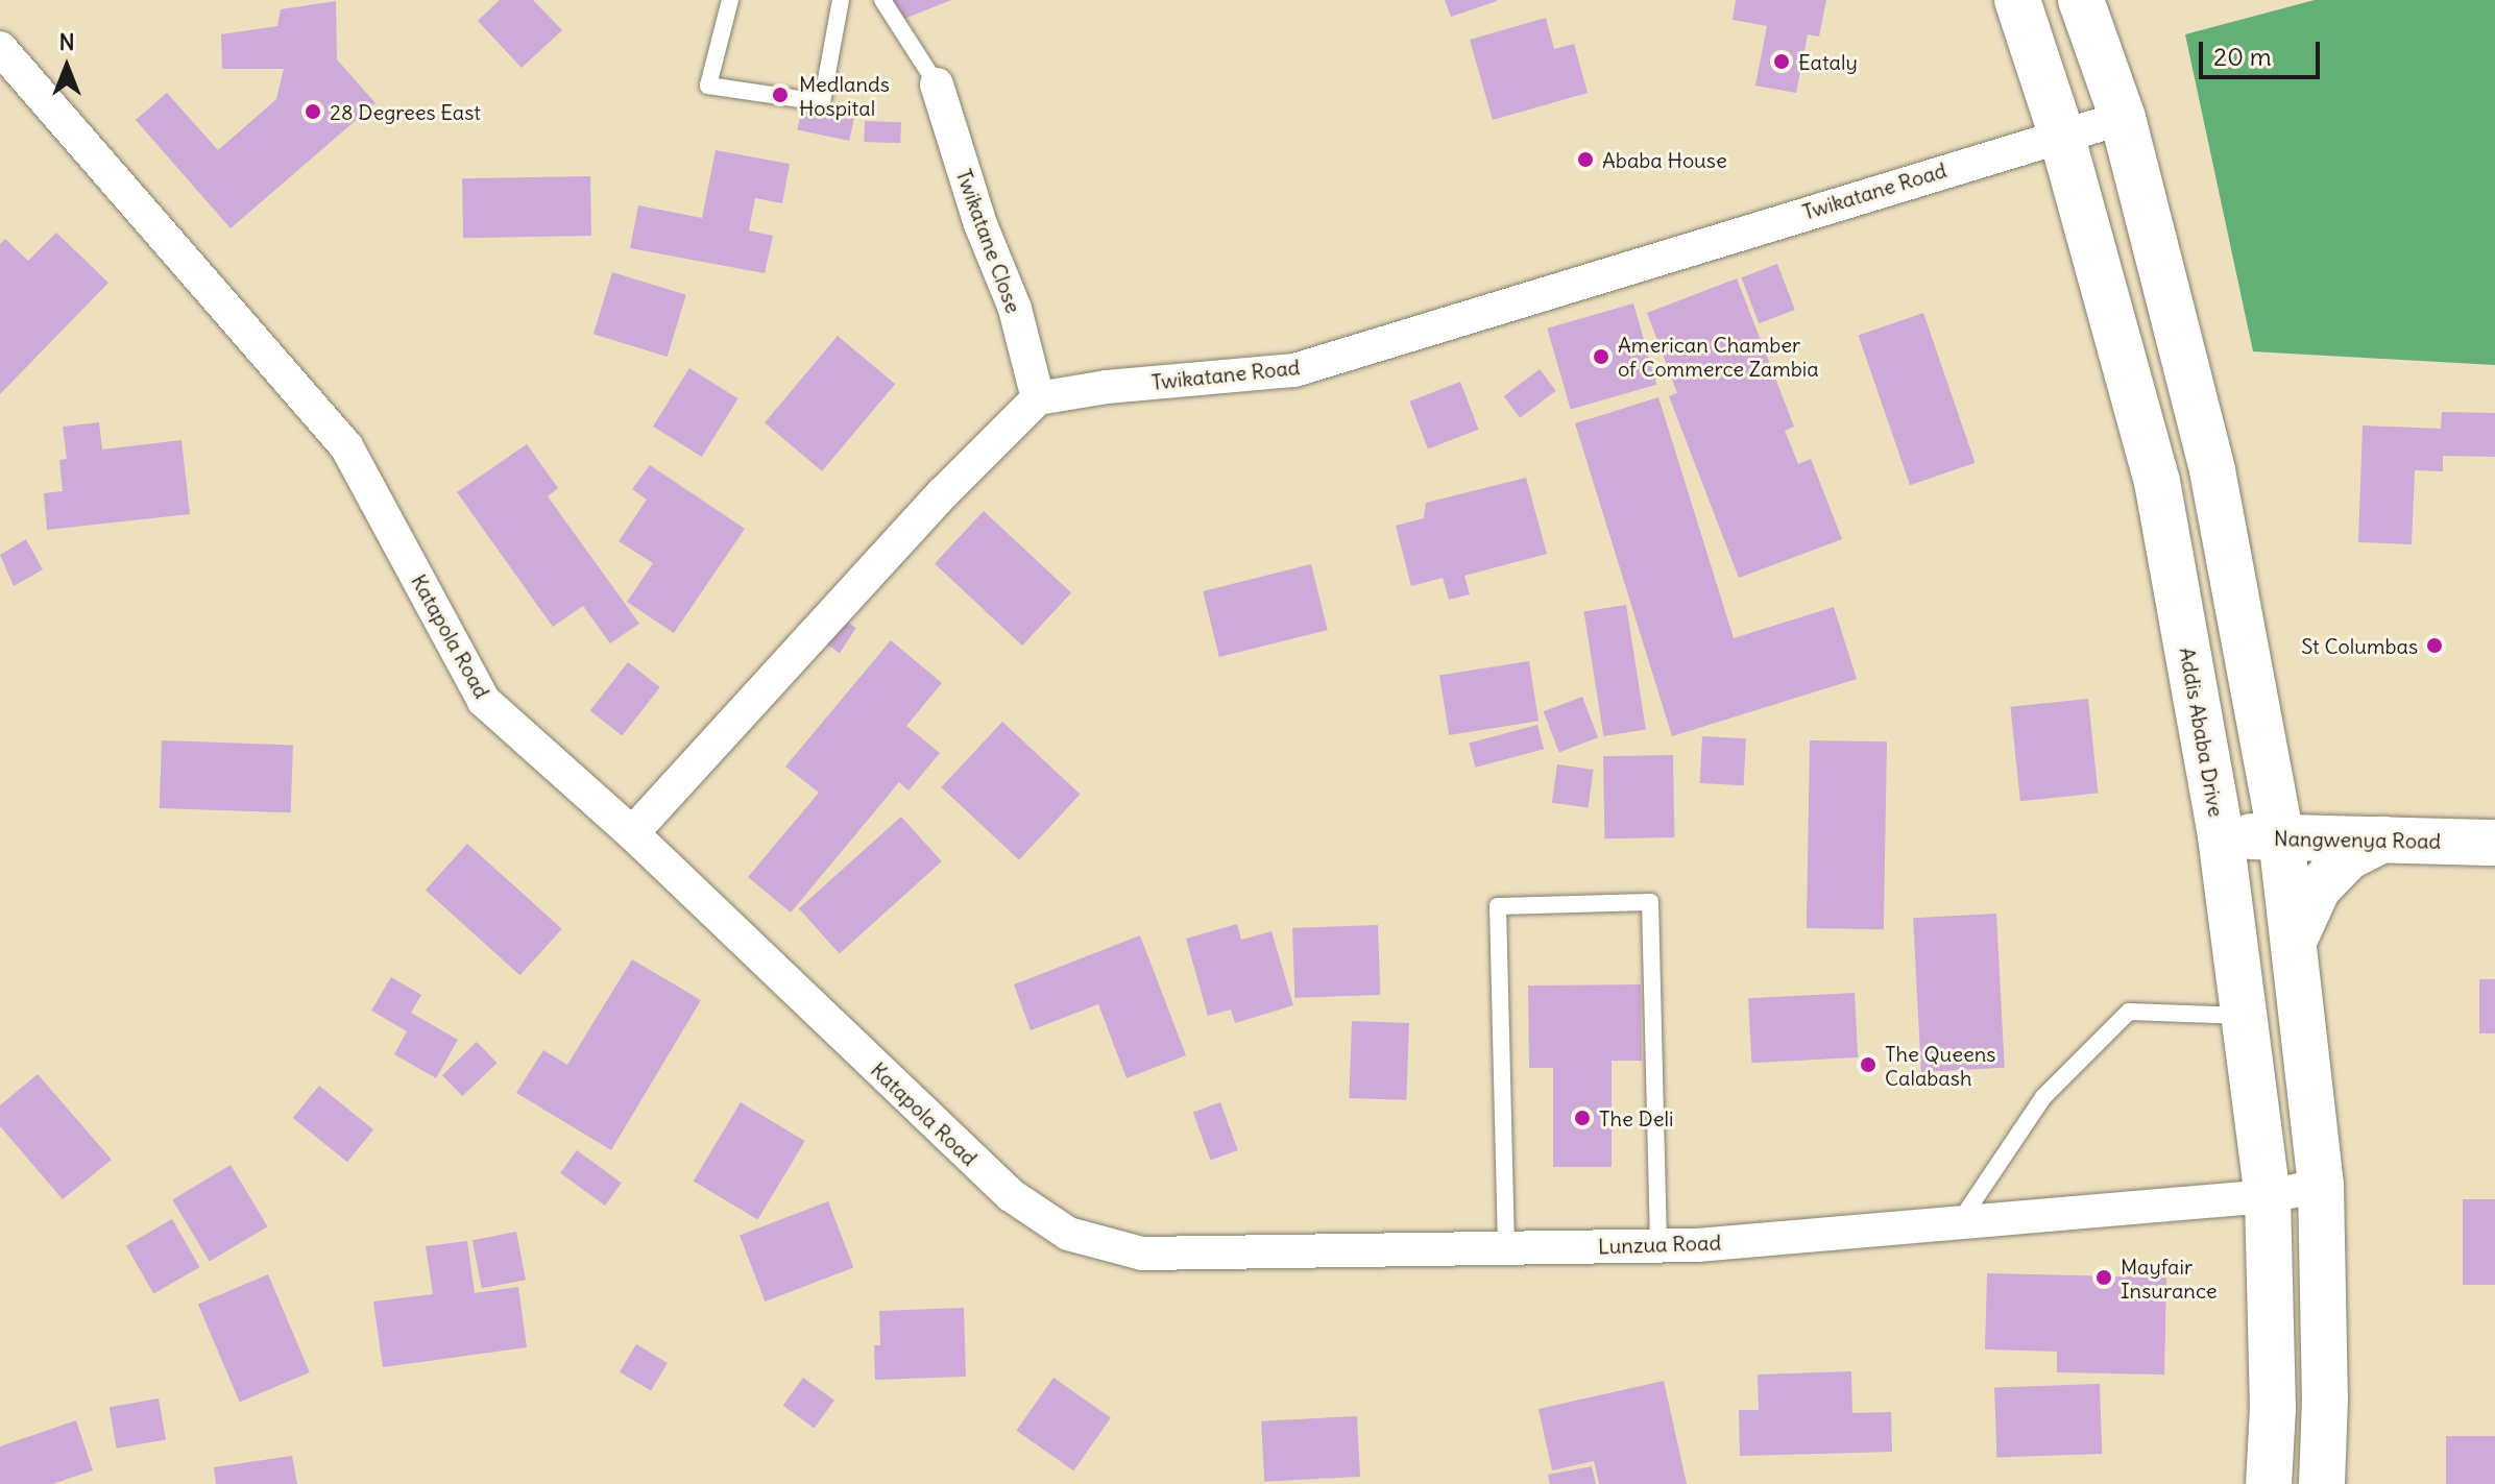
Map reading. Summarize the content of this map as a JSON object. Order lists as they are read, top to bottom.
{
  "streets": {
    "main road": ["Addis Ababa Drive", "Nangwenya Road"],
    "street": [
      "Twikatane Road",
      "Twikatane Close",
      "Katapola Road",
      "Lunzua Road"
    ]
  },
  "crossings": [
    ["Twikatane Road", "Twikatane Close"],
    ["Twikatane Road", "Addis Ababa Drive"],
    ["Katapola Road", "Lunzua Road"],
    ["Addis Ababa Drive", "Nangwenya Road"],
    ["Addis Ababa Drive", "Lunzua Road"]
  ],
  "places": [
    "Eataly",
    "Medlands Hospital",
    "28 Degrees East",
    "Ababa House",
    "American Chamber of Commerce Zambia",
    "St Columbas",
    "The Queens Calabash",
    "The Deli",
    "Mayfair Insurance"
  ],
  "scale_bar": "20 m",
  "north": "top"
}
